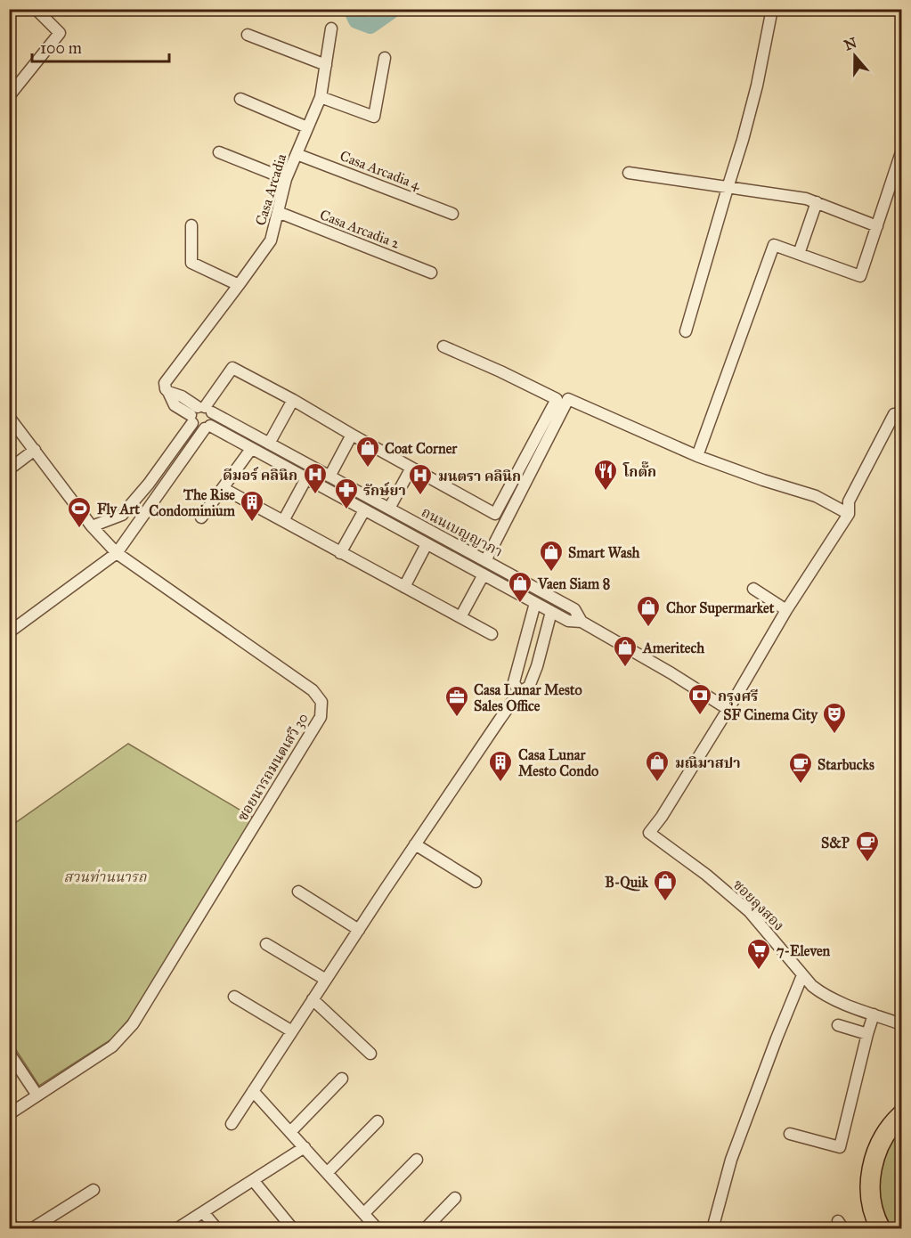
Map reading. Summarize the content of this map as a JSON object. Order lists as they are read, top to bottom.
{
  "streets": {
    "street": [
      "Casa Arcadia 4",
      "Casa Arcadia",
      "Casa Arcadia 2",
      "ถนนเบญญาภา",
      "ซอยนารถมนตเสวี 30",
      "ซอยลุงสอง"
    ]
  },
  "crossings": [
    ["Casa Arcadia 4", "Casa Arcadia"],
    ["Casa Arcadia", "Casa Arcadia 2"],
    ["Casa Arcadia", "ถนนเบญญาภา"],
    ["ถนนเบญญาภา", "ซอยลุงสอง"]
  ],
  "parks": ["สวนท่านนารถ"],
  "places": {
    "shop": [
      "Coat Corner",
      "Smart Wash",
      "Vaen Siam 8",
      "Chor Supermarket",
      "Ameritech",
      "มณิมาสปา",
      "B-Quik"
    ],
    "restaurant": ["โกตั๊ก"],
    "hospital": ["ดีมอร์ คลินิก", "มนตรา คลินิก"],
    "pharmacy": ["รักษ์ยา"],
    "building": ["The Rise Condominium", "Casa Lunar Mesto Condo"],
    "sports": ["Fly Art"],
    "bank": ["กรุงศรี"],
    "office": ["Casa Lunar Mesto Sales Office"],
    "theatre": ["SF Cinema City"],
    "cafe": ["Starbucks", "S&P"],
    "supermarket": ["7-Eleven"]
  },
  "scale_bar": "100 m",
  "north": "top"
}
